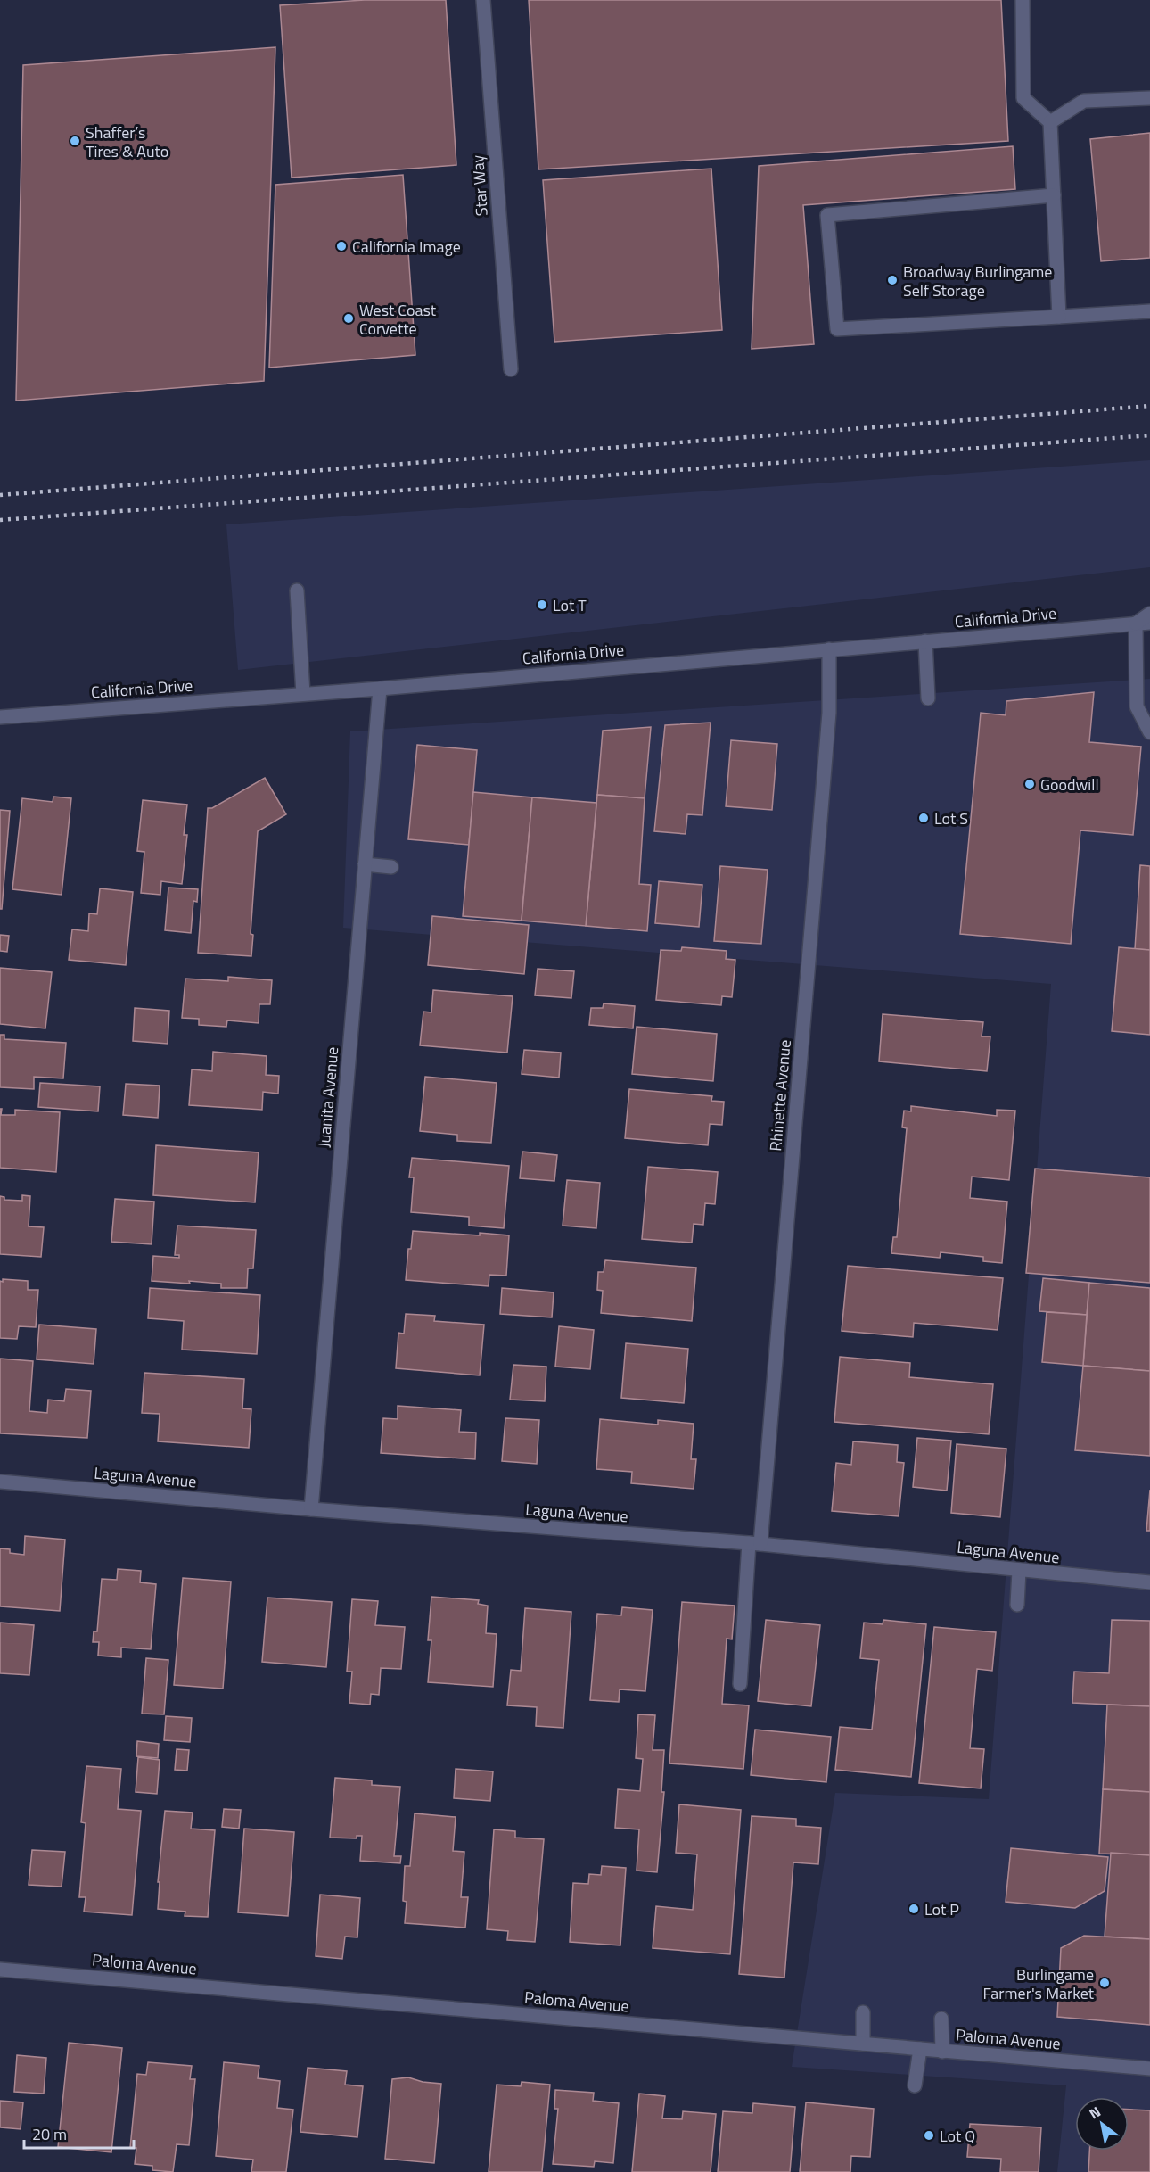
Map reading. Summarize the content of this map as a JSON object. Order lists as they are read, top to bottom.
{
  "streets": {
    "street": [
      "Star Way",
      "California Drive",
      "Rhinette Avenue",
      "Juanita Avenue",
      "Laguna Avenue",
      "Paloma Avenue"
    ]
  },
  "crossings": [
    ["California Drive", "Rhinette Avenue"],
    ["California Drive", "Juanita Avenue"],
    ["Rhinette Avenue", "Laguna Avenue"],
    ["Juanita Avenue", "Laguna Avenue"]
  ],
  "places": [
    "Shaffer’s Tires & Auto",
    "California Image",
    "Broadway Burlingame Self Storage",
    "West Coast Corvette",
    "Lot T",
    "Goodwill",
    "Lot S",
    "Lot P",
    "Burlingame Farmer's Market",
    "Lot Q"
  ],
  "scale_bar": "20 m",
  "north": "top left"
}
